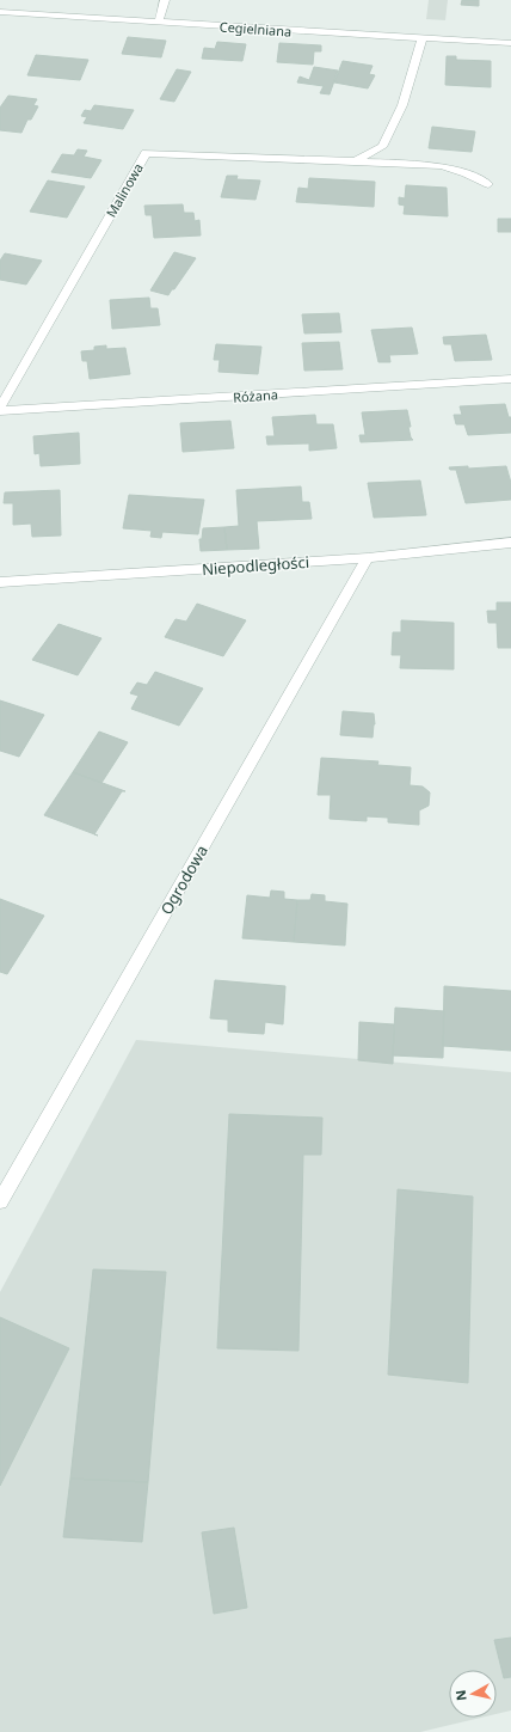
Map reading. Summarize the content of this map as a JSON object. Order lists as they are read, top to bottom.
{
  "streets": {
    "street": [
      "Cegielniana",
      "Malinowa",
      "Różana",
      "Niepodległości",
      "Ogrodowa"
    ]
  },
  "crossings": [
    ["Cegielniana", "Malinowa"],
    ["Malinowa", "Różana"],
    ["Niepodległości", "Ogrodowa"]
  ],
  "north": "left"
}
